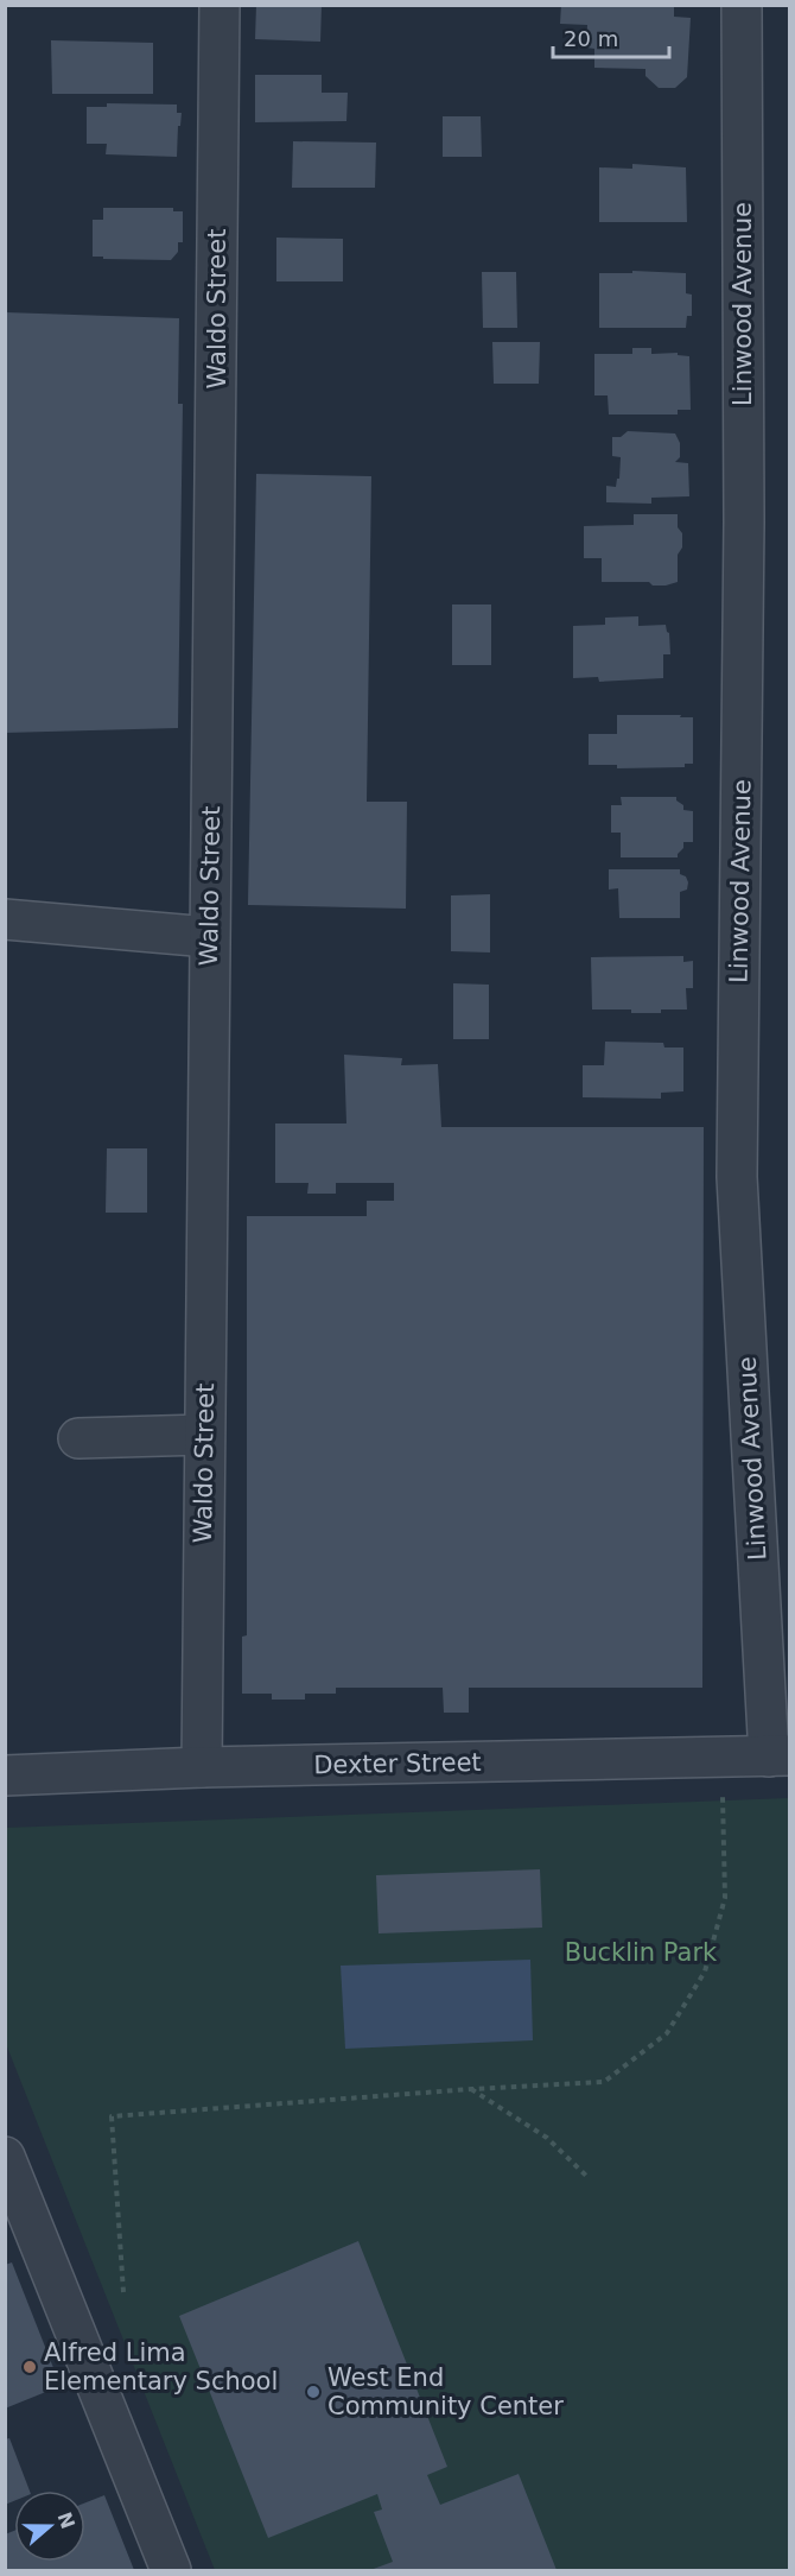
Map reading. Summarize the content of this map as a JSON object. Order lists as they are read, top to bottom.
{
  "streets": {
    "street": ["Linwood Avenue", "Waldo Street", "Dexter Street"]
  },
  "crossings": [
    ["Linwood Avenue", "Dexter Street"],
    ["Waldo Street", "Dexter Street"]
  ],
  "parks": ["Bucklin Park"],
  "places": ["Alfred Lima Elementary School", "West End Community Center"],
  "scale_bar": "20 m",
  "north": "right"
}
